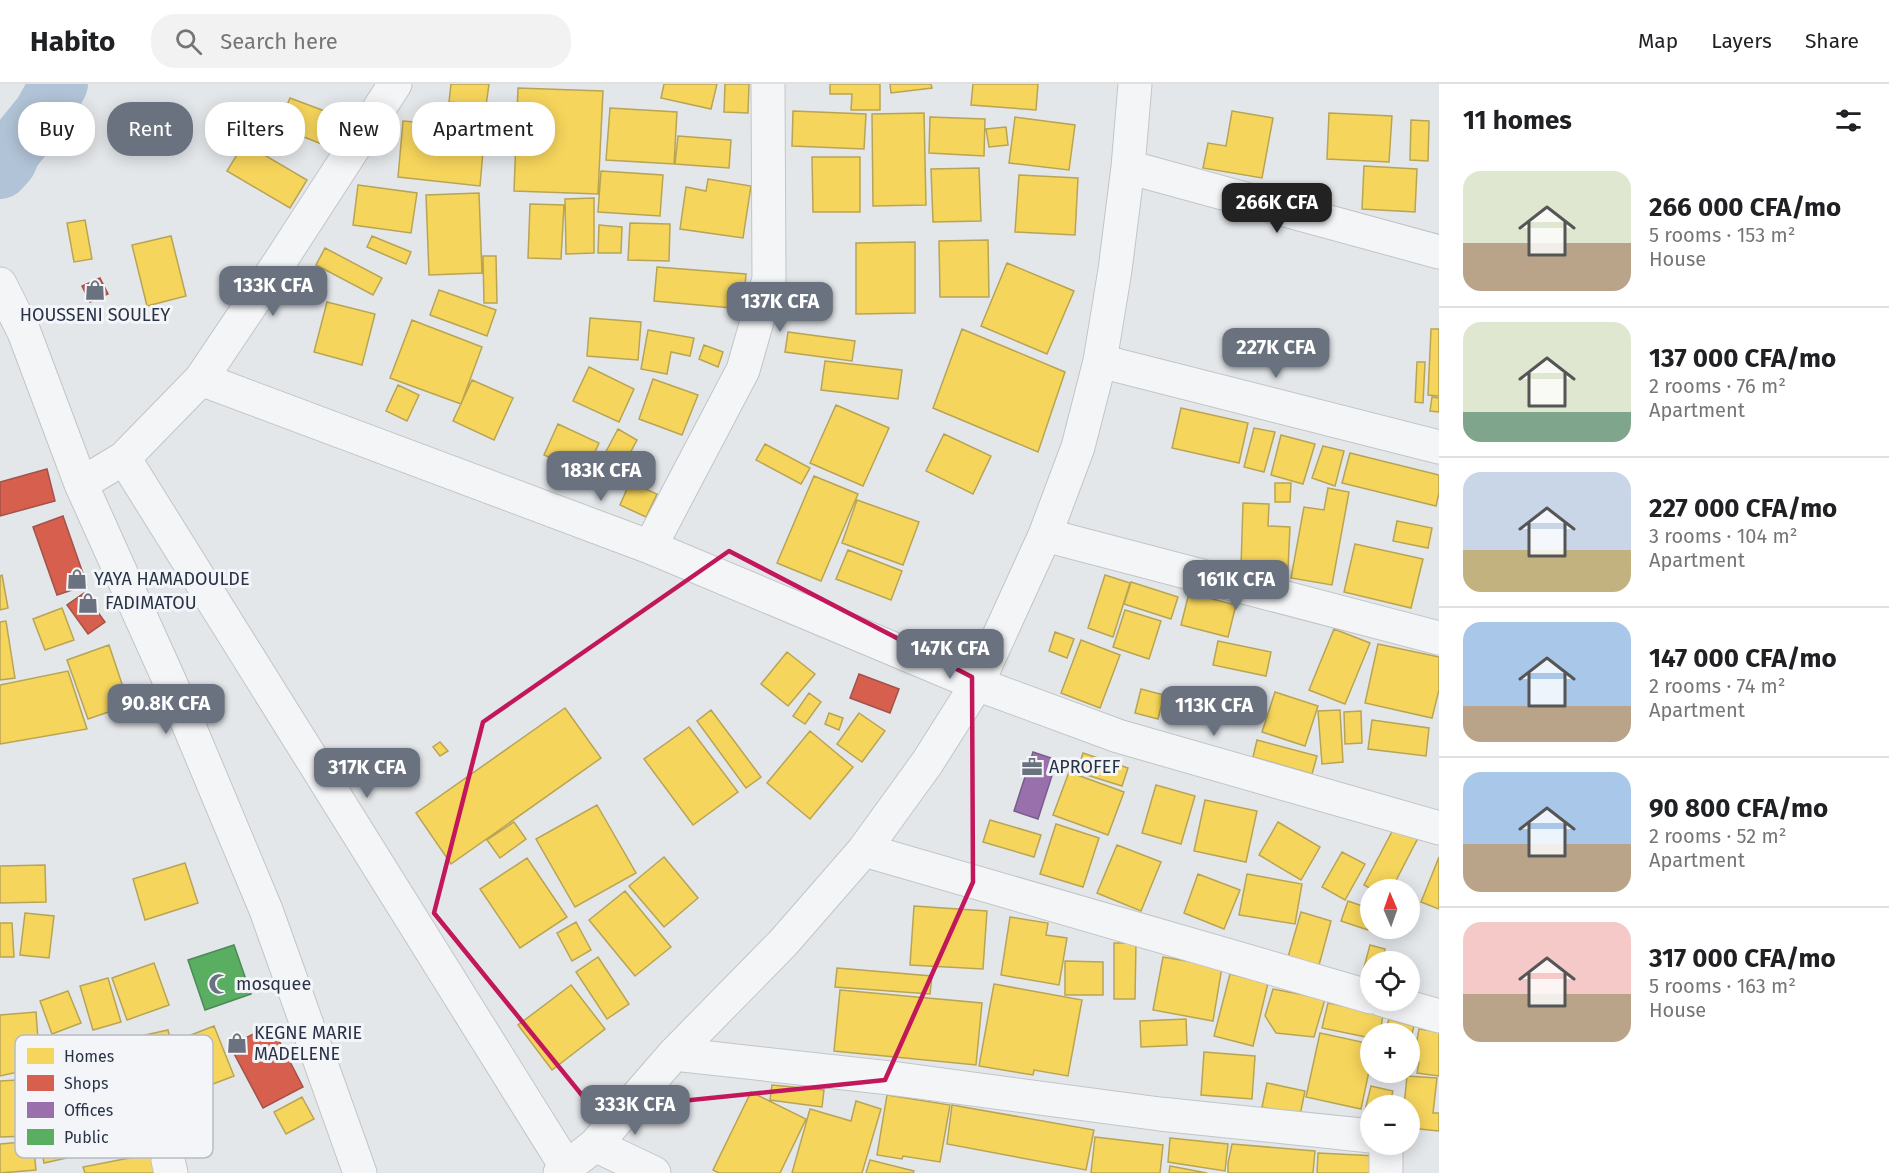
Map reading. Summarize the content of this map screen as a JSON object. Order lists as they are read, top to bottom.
{
  "places": {
    "shop": [
      "HOUSSENI SOULEY",
      "YAYA HAMADOULDE",
      "FADIMATOU",
      "KEGNE MARIE MADELENE"
    ],
    "office": ["APROFEF"],
    "mosque": ["mosquee"]
  },
  "legend": [
    "Homes",
    "Shops",
    "Offices",
    "Public"
  ],
  "north": "top",
  "page": {
    "header": "Habito",
    "search": "Search here",
    "nav": ["Map", "Layers", "Share"],
    "heading": "11 homes",
    "chip": [
      "Buy",
      "Rent",
      "Filters",
      "New",
      "Apartment"
    ],
    "list": [
      {
        "name": "266 000 CFA/mo",
        "note": "5 rooms · 153 m² · House"
      },
      {
        "name": "137 000 CFA/mo",
        "note": "2 rooms · 76 m² · Apartment"
      },
      {
        "name": "227 000 CFA/mo",
        "note": "3 rooms · 104 m² · Apartment"
      },
      {
        "name": "147 000 CFA/mo",
        "note": "2 rooms · 74 m² · Apartment"
      },
      {
        "name": "90 800 CFA/mo",
        "note": "2 rooms · 52 m² · Apartment"
      },
      {
        "name": "317 000 CFA/mo",
        "note": "5 rooms · 163 m² · House"
      }
    ],
    "price": [
      "266K CFA",
      "133K CFA",
      "137K CFA",
      "227K CFA",
      "183K CFA",
      "161K CFA",
      "147K CFA",
      "90.8K CFA",
      "113K CFA",
      "317K CFA",
      "333K CFA"
    ],
    "map_buttons": ["+", "−"]
  }
}
